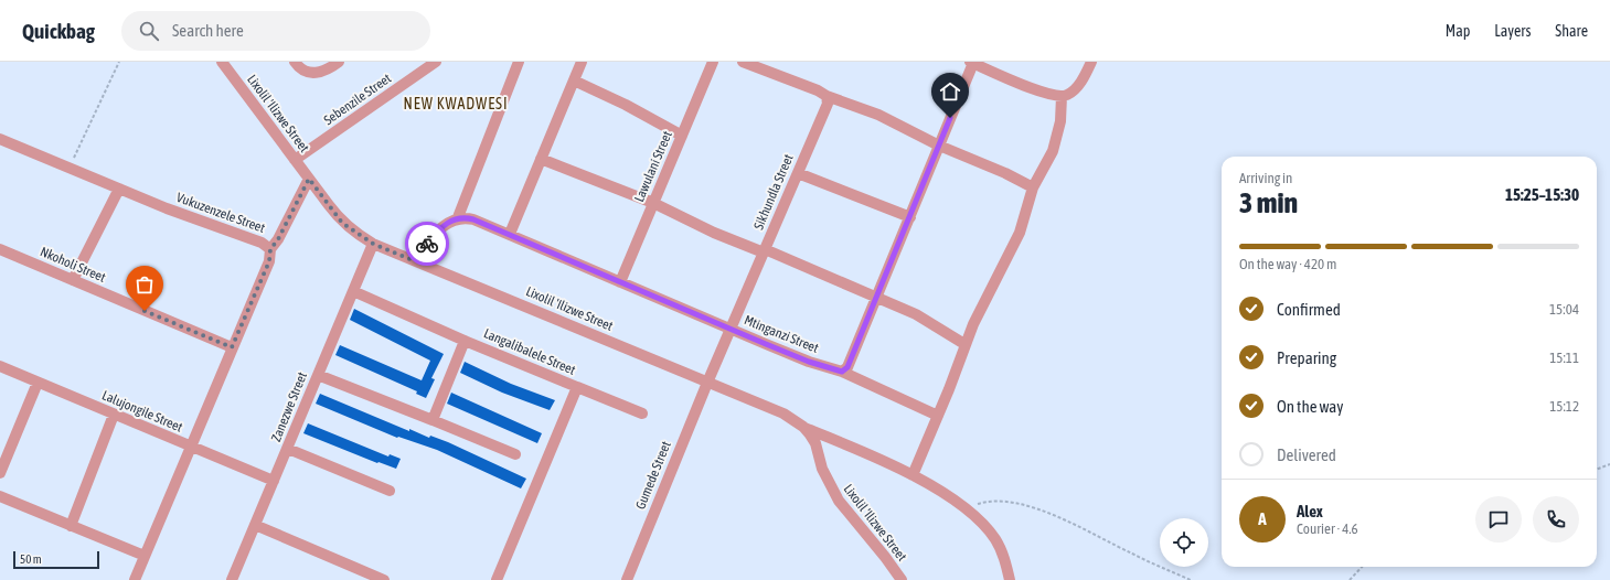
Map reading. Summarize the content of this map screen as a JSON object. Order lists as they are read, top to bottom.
{
  "streets": {
    "street": [
      "Sebenzile Street",
      "Lixolil 'Ilizwe Street",
      "Lawulani Street",
      "Sikhundla Street",
      "Vukuzenzele Street",
      "Nkoholi Street",
      "Mtinganzi Street",
      "Langalibalele Street",
      "Zanezwe Street",
      "Lalujongile Street",
      "Gumede Street"
    ]
  },
  "crossings": [
    ["Sebenzile Street", "Lixolil 'Ilizwe Street"],
    ["Lixolil 'Ilizwe Street", "Sikhundla Street"],
    ["Lixolil 'Ilizwe Street", "Zanezwe Street"],
    ["Lixolil 'Ilizwe Street", "Gumede Street"],
    ["Lawulani Street", "Mtinganzi Street"],
    ["Sikhundla Street", "Mtinganzi Street"],
    ["Sikhundla Street", "Gumede Street"],
    ["Vukuzenzele Street", "Nkoholi Street"],
    ["Vukuzenzele Street", "Lalujongile Street"],
    ["Langalibalele Street", "Zanezwe Street"],
    ["Zanezwe Street", "Lalujongile Street"]
  ],
  "districts": ["NEW KWADWESI"],
  "scale_bar": "50 m",
  "page": {
    "header": "Quickbag",
    "search": "Search here",
    "nav": ["Map", "Layers", "Share"],
    "heading": ["3 min", "Arriving in", "15:25–15:30"],
    "panel": ["Alex", "Courier · 4.6"],
    "bar": "On the way · 420 m",
    "list": [
      ["Confirmed", "15:04"],
      ["Preparing", "15:11"],
      ["On the way", "15:12"],
      "Delivered"
    ],
    "round": "A",
    "scale": "50 m"
  }
}
